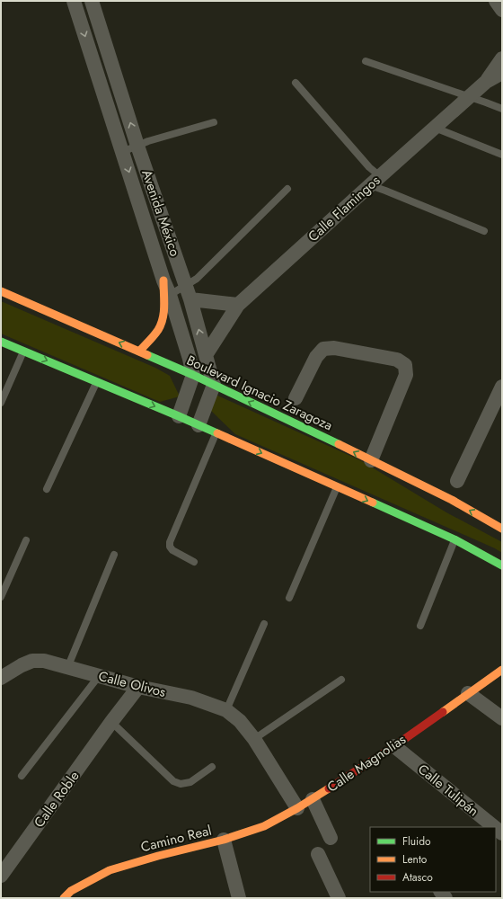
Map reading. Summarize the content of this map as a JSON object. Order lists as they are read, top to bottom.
{
  "streets": {
    "main road": ["Boulevard Ignacio Zaragoza", "Calle Magnolias", "Camino Real"],
    "street": [
      "Calle Flamingos",
      "Avenida México",
      "Calle Olivos",
      "Calle Tulipán",
      "Calle Roble"
    ]
  },
  "crossings": [
    ["Calle Flamingos", "Avenida México"],
    ["Avenida México", "Boulevard Ignacio Zaragoza"],
    ["Calle Olivos", "Calle Roble"],
    ["Calle Magnolias", "Calle Tulipán"],
    ["Calle Magnolias", "Camino Real"]
  ],
  "legend": ["Fluido", "Lento", "Atasco"]
}
